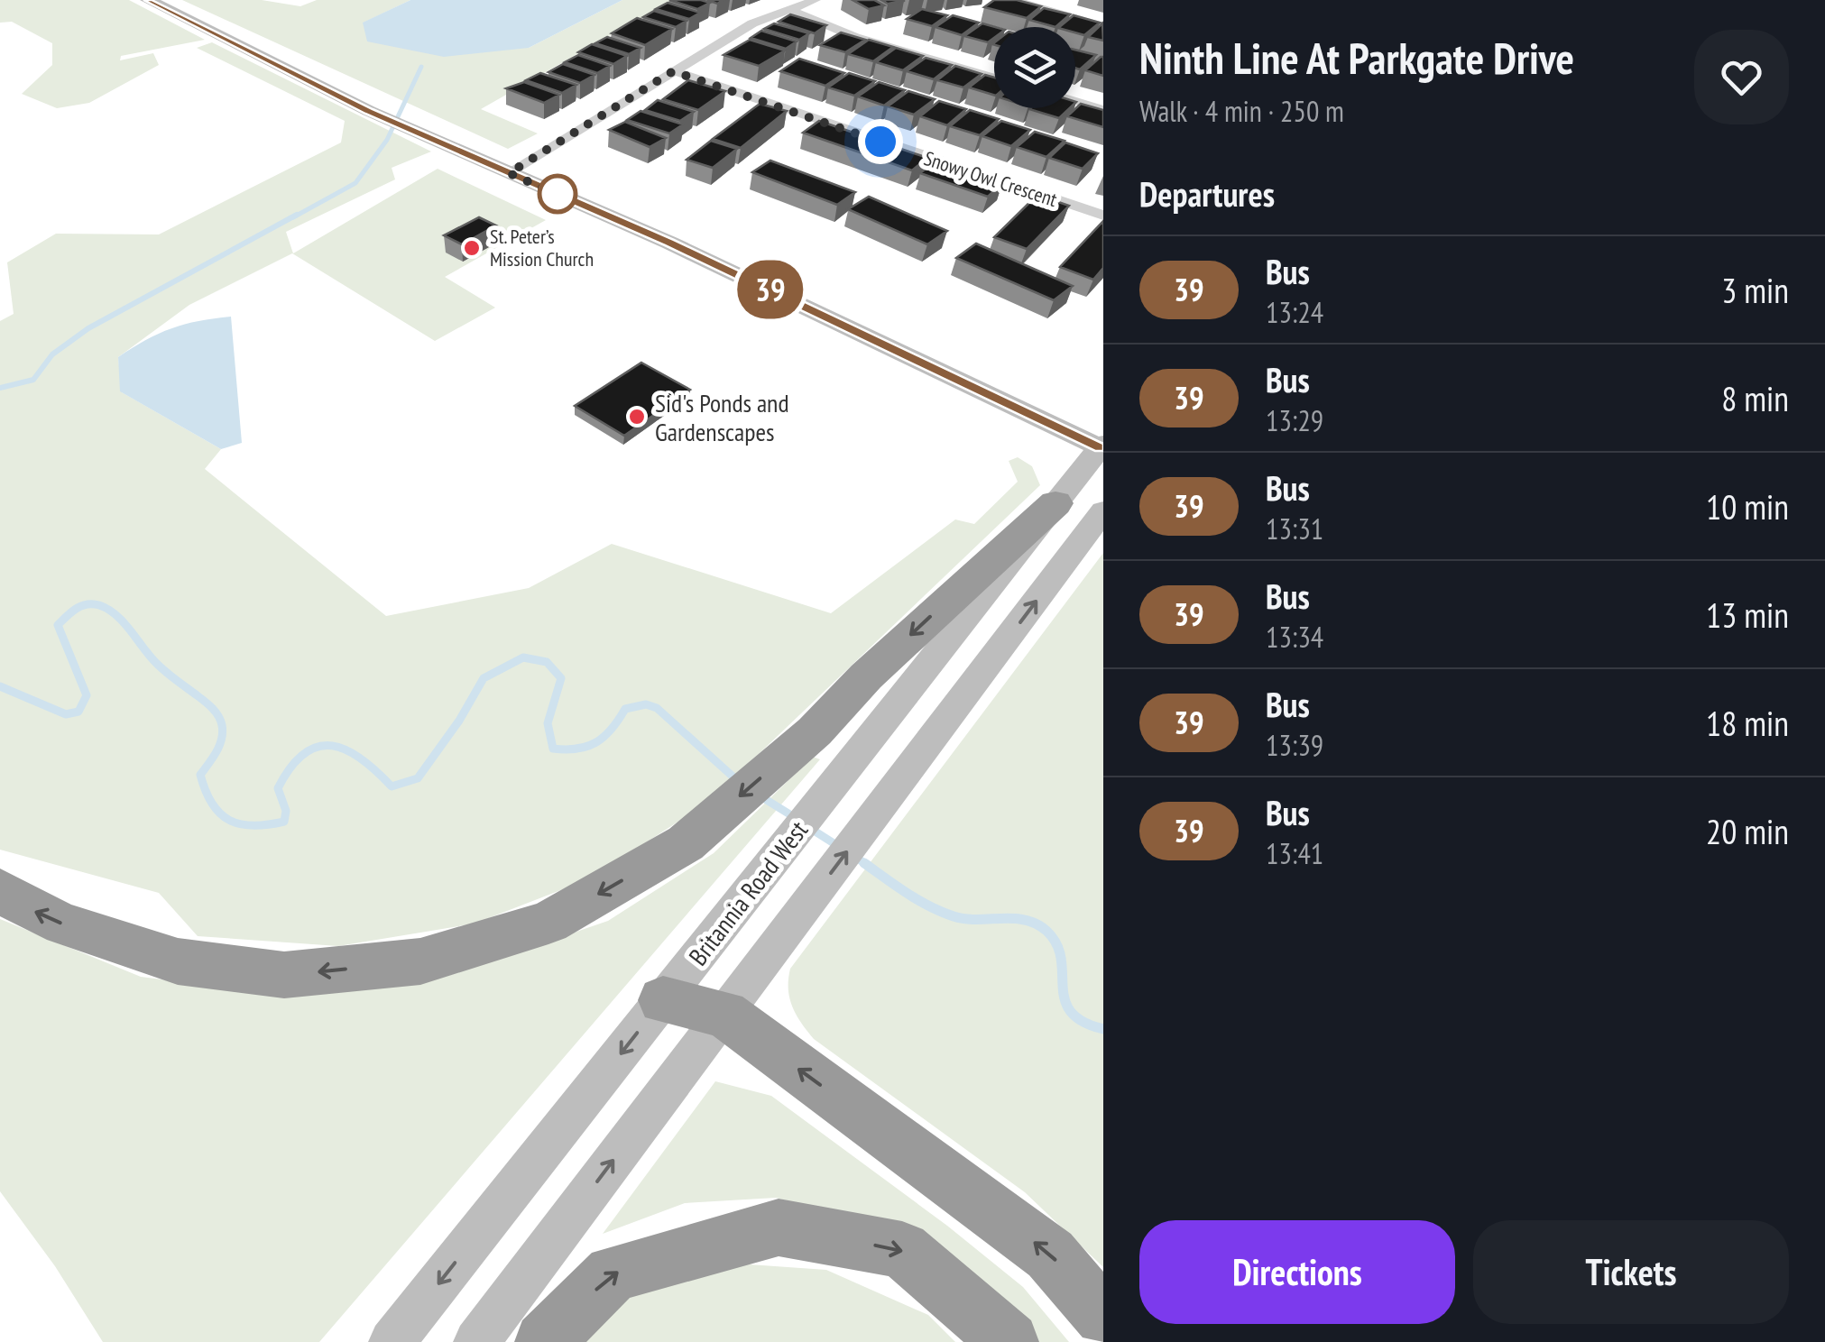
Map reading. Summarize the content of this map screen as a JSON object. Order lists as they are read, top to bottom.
{
  "streets": {
    "main road": ["Britannia Road West"],
    "street": ["Snowy Owl Crescent"]
  },
  "places": ["St. Peter’s Mission Church", "Sid's Ponds and Gardenscapes"],
  "lines": ["bus line 39"],
  "page": {
    "on_map": "39",
    "heading": [
      ["Ninth Line At Parkgate Drive", "Walk · 4 min · 250 m"],
      "Departures"
    ],
    "list": [
      {
        "mark": "39",
        "name": "Bus",
        "note": "13:24",
        "value": "3 min"
      },
      {
        "mark": "39",
        "name": "Bus",
        "note": "13:29",
        "value": "8 min"
      },
      {
        "mark": "39",
        "name": "Bus",
        "note": "13:31",
        "value": "10 min"
      },
      {
        "mark": "39",
        "name": "Bus",
        "note": "13:34",
        "value": "13 min"
      },
      {
        "mark": "39",
        "name": "Bus",
        "note": "13:39",
        "value": "18 min"
      },
      {
        "mark": "39",
        "name": "Bus",
        "note": "13:41",
        "value": "20 min"
      }
    ],
    "buttons": ["Directions", "Tickets"]
  }
}
